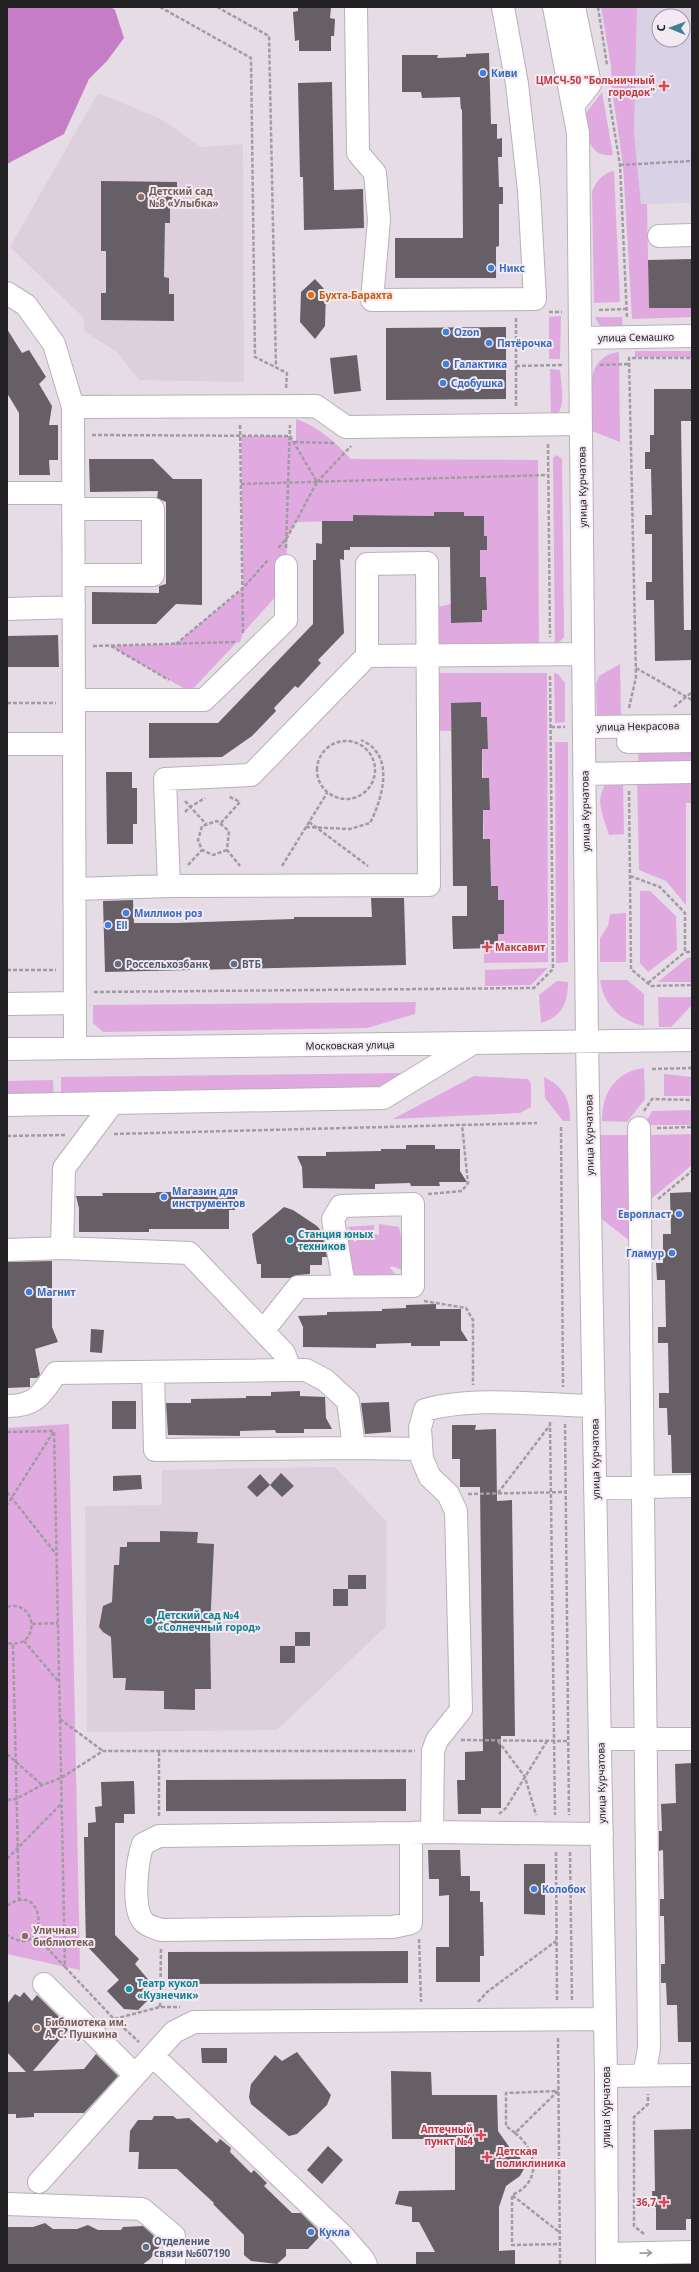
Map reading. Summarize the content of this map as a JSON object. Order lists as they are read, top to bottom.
{
  "streets": {
    "street": [
      "улица Семашко",
      "улица Курчатова",
      "улица Некрасова",
      "Московская улица"
    ]
  },
  "crossings": [
    ["улица Семашко", "улица Курчатова"],
    ["улица Курчатова", "улица Некрасова"],
    ["улица Курчатова", "Московская улица"]
  ],
  "places": {
    "other": [
      "Киви",
      "Детский сад №8 «Улыбка»",
      "Никс",
      "Бухта-Барахта",
      "Ozon",
      "Пятёрочка",
      "Галактика",
      "Сдобушка",
      "Миллион роз",
      "Ell",
      "Россельхозбанк",
      "ВТБ",
      "Магазин для инструментов",
      "Европласт",
      "Станция юных техников",
      "Гламур",
      "Магнит",
      "Детский сад №4 «Солнечный город»",
      "Колобок",
      "Уличная библиотека",
      "Театр кукол «Кузнечик»",
      "Библиотека им. А. С. Пушкина",
      "Кукла",
      "Отделение связи №607190"
    ],
    "health": [
      "ЦМСЧ-50 \"Больничный городок\"",
      "Максавит",
      "Аптечный пункт №4",
      "Детская поликлиника",
      "36,7"
    ]
  },
  "north": "left"
}
